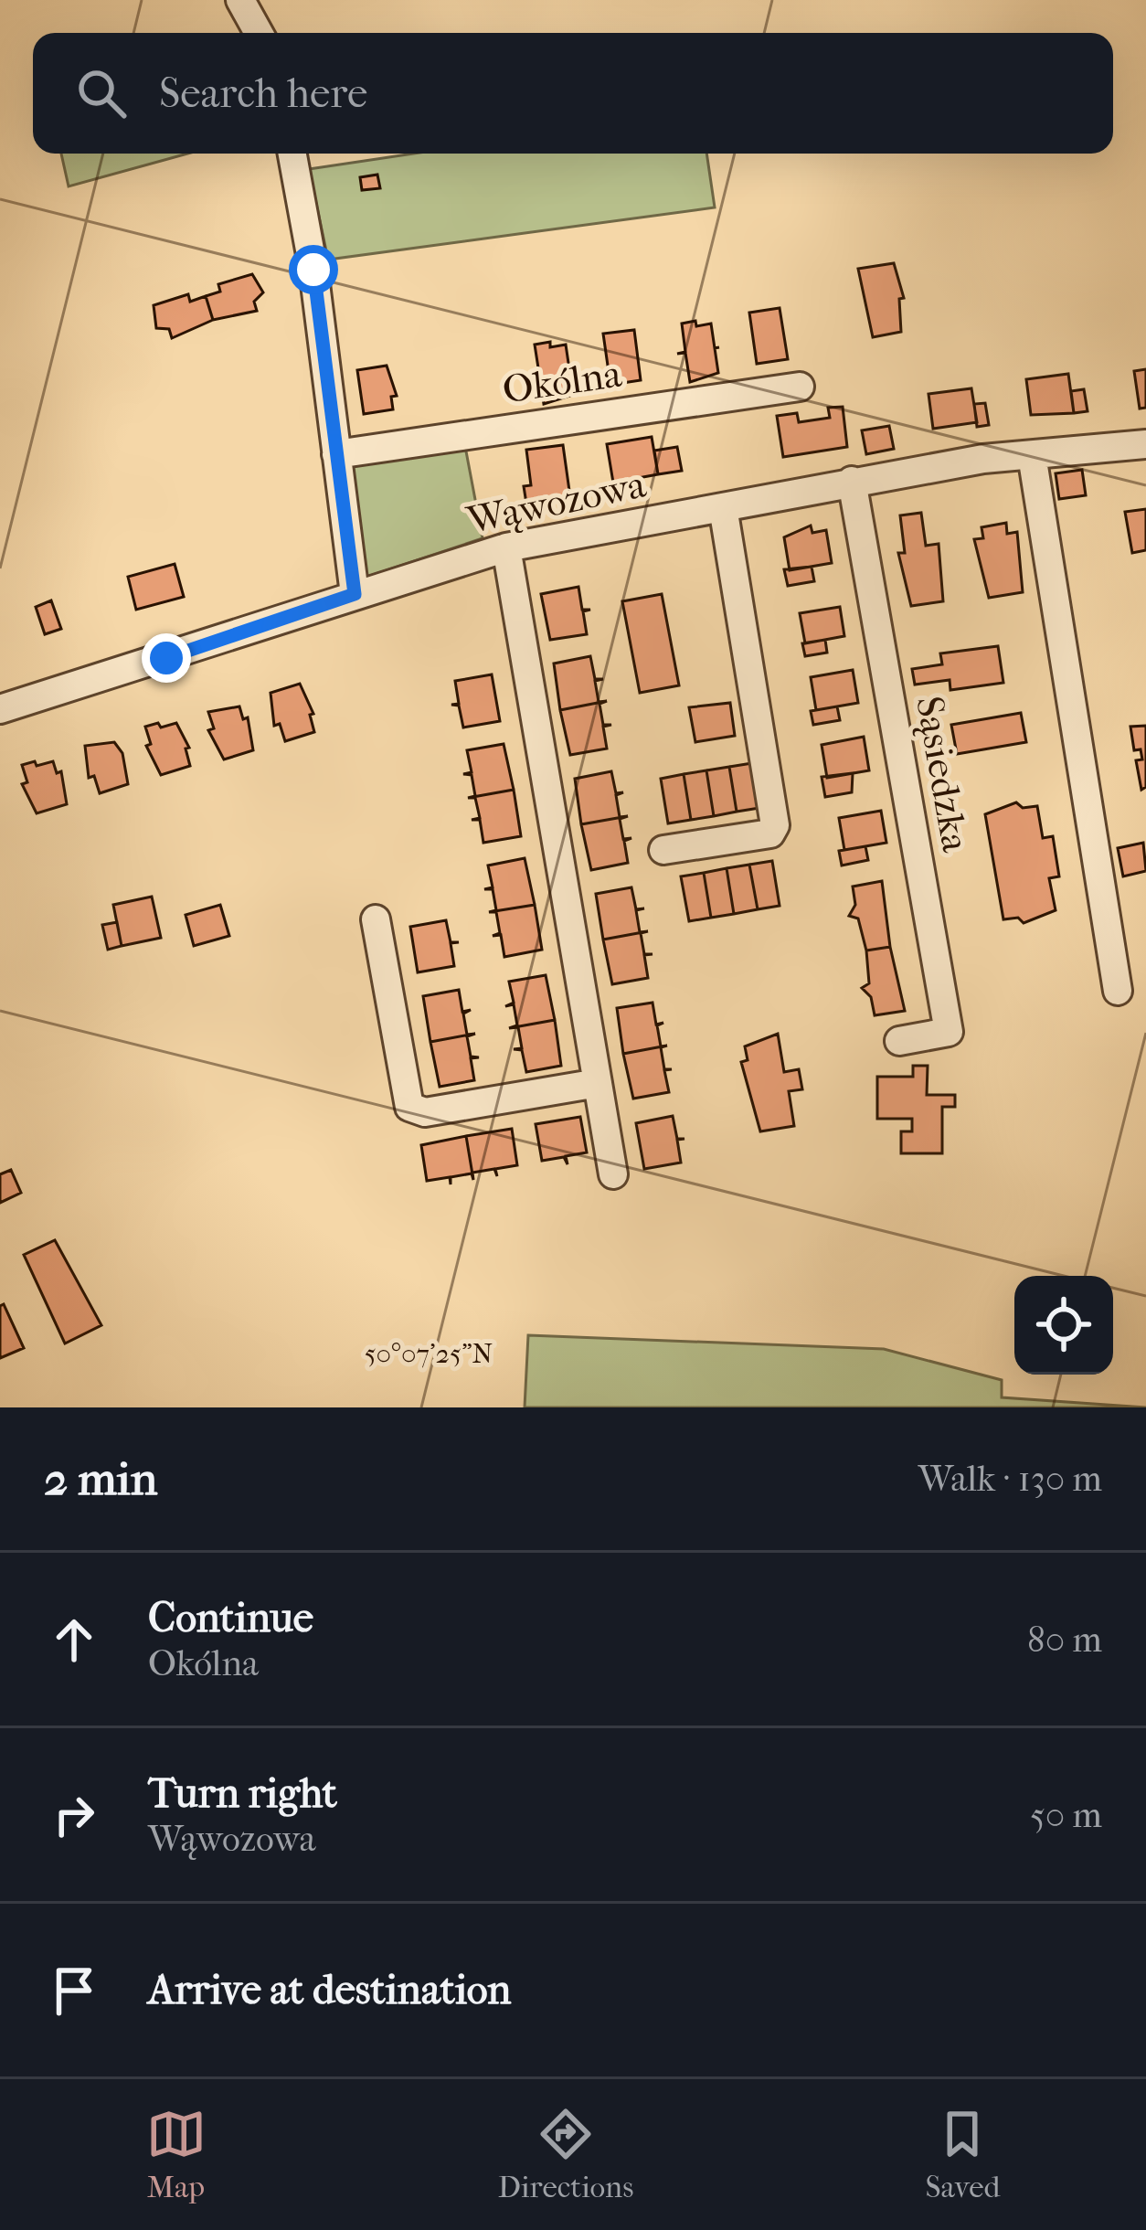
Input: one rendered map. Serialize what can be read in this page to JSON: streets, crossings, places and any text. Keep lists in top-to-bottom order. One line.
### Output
{"streets":{"street":["Okólna","Wąwozowa","Sąsiedzka"]},"crossings":[["Wąwozowa","Sąsiedzka"]],"page":{"search":"Search here","heading":["2 min","Walk · 130 m"],"list":[["Continue","Okólna","80 m"],["Turn right","Wąwozowa","50 m"],"Arrive at destination"],"nav":["Map","Directions","Saved"]},"coordinates":["50°07'25\"N"]}
